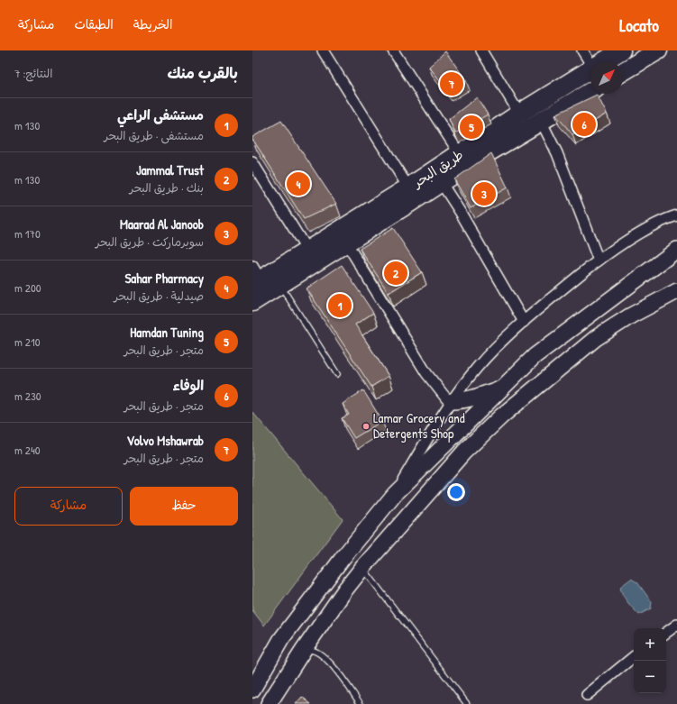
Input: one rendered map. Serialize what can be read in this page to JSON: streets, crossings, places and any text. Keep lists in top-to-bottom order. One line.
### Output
{"streets":{"highway":["طريق البحر"]},"places":["Lamar Grocery and Detergents Shop"],"north":"top right","page":{"header":"Locato","nav":["الخريطة","الطبقات","مشاركة"],"heading":["بالقرب منك","النتائج: 7"],"pins":["7","6","5","4","3","2","1"],"list":[{"mark":"1","name":"مستشفى الراعي","note":"مستشفى · طريق البحر","value":"130 m"},{"mark":"2","name":"Jammal Trust","note":"بنك · طريق البحر","value":"130 m"},{"mark":"3","name":"Maarad Al Janoob","note":"سوبرماركت · طريق البحر","value":"170 m"},{"mark":"4","name":"Sahar Pharmacy","note":"صيدلية · طريق البحر","value":"200 m"},{"mark":"5","name":"Hamdan Tuning","note":"متجر · طريق البحر","value":"210 m"},{"mark":"6","name":"الوفاء","note":"متجر · طريق البحر","value":"230 m"},{"mark":"7","name":"Volvo Mshawrab","note":"متجر · طريق البحر","value":"240 m"}],"buttons":["حفظ","مشاركة"],"map_buttons":["+","−"]}}
